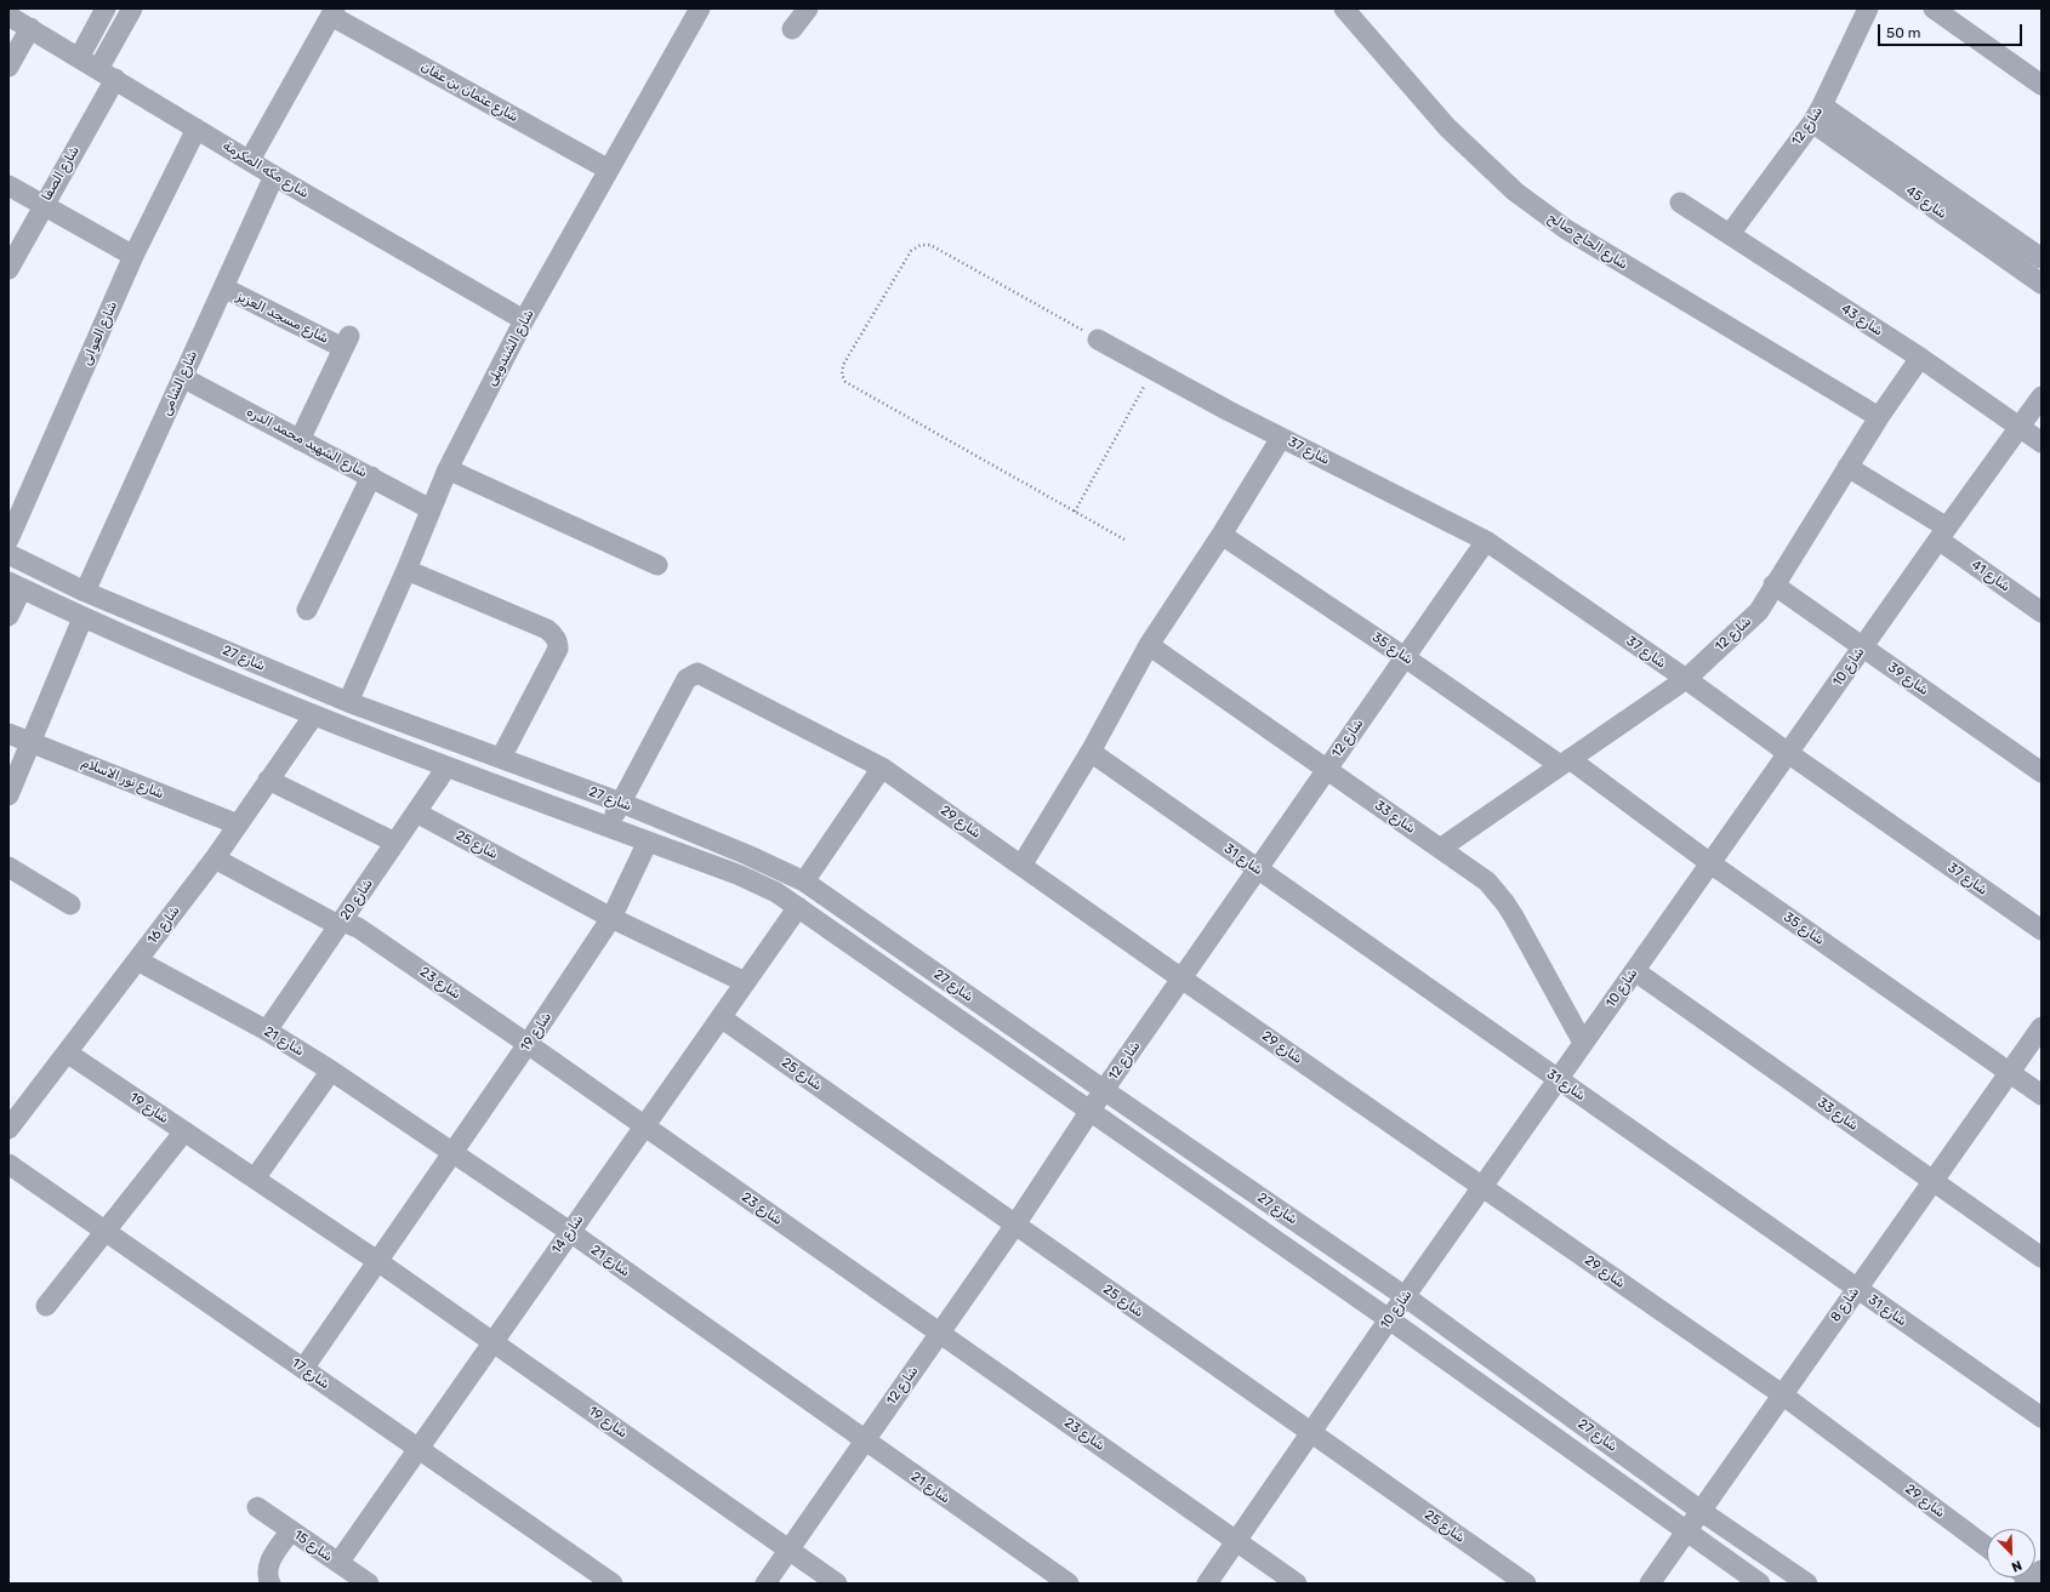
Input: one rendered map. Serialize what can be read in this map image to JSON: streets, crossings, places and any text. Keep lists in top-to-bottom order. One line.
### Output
{"streets":{"street":["شارع عثمان بن عفان","شارع 12","شارع مكه المكرمة","شارع الصفا","شارع 45","شارع الحاج صالح","شارع مسجد العزيز","شارع 43","شارع العوانى","شارع الشندويلى","شارع الشامى","شارع الشهيد محمد الدره","شارع 37","شارع 41","شارع 35","شارع 27","شارع 10","شارع 39","شارع نور الاسلام","شارع 33","شارع 29","شارع 25","شارع 31","شارع 20","شارع 16","شارع 23","شارع 19","شارع 21","شارع 14","شارع 8","شارع 17","شارع 15"]},"crossings":[["شارع عثمان بن عفان","شارع الشندويلى"],["شارع 12","شارع 45"],["شارع 12","شارع الحاج صالح"],["شارع 12","شارع 43"],["شارع 12","شارع 37"],["شارع 12","شارع 41"],["شارع 12","شارع 35"],["شارع 12","شارع 27"],["شارع 12","شارع 39"],["شارع 12","شارع 33"],["شارع 12","شارع 29"],["شارع 12","شارع 25"],["شارع 12","شارع 31"],["شارع 12","شارع 23"],["شارع 12","شارع 19"],["شارع 12","شارع 21"],["شارع مكه المكرمة","شارع الصفا"],["شارع مكه المكرمة","شارع العوانى"],["شارع مكه المكرمة","شارع الشندويلى"],["شارع مكه المكرمة","شارع الشامى"],["شارع مسجد العزيز","شارع الشامى"],["شارع مسجد العزيز","شارع الشهيد محمد الدره"],["شارع 43","شارع 10"],["شارع الشندويلى","شارع الشهيد محمد الدره"],["شارع الشندويلى","شارع 27"],["شارع الشامى","شارع الشهيد محمد الدره"],["شارع الشامى","شارع 27"],["شارع 37","شارع 10"],["شارع 41","شارع 10"],["شارع 35","شارع 10"],["شارع 35","شارع 8"],["شارع 27","شارع 10"],["شارع 27","شارع 29"],["شارع 27","شارع 20"],["شارع 27","شارع 16"],["شارع 27","شارع 19"],["شارع 27","شارع 14"],["شارع 27","شارع 8"],["شارع 10","شارع 39"],["شارع 10","شارع 33"],["شارع 10","شارع 29"],["شارع 10","شارع 25"],["شارع 10","شارع 31"],["شارع 10","شارع 23"],["شارع نور الاسلام","شارع 16"],["شارع 33","شارع 8"],["شارع 29","شارع 8"],["شارع 25","شارع 20"],["شارع 25","شارع 19"],["شارع 25","شارع 14"],["شارع 31","شارع 8"],["شارع 20","شارع 23"],["شارع 20","شارع 21"],["شارع 16","شارع 23"],["شارع 16","شارع 19"],["شارع 16","شارع 21"],["شارع 23","شارع 19"],["شارع 23","شارع 14"],["شارع 19","شارع 21"],["شارع 19","شارع 14"],["شارع 19","شارع 17"],["شارع 21","شارع 14"],["شارع 14","شارع 17"],["شارع 14","شارع 15"]],"scale_bar":"50 m","north":"bottom right"}
